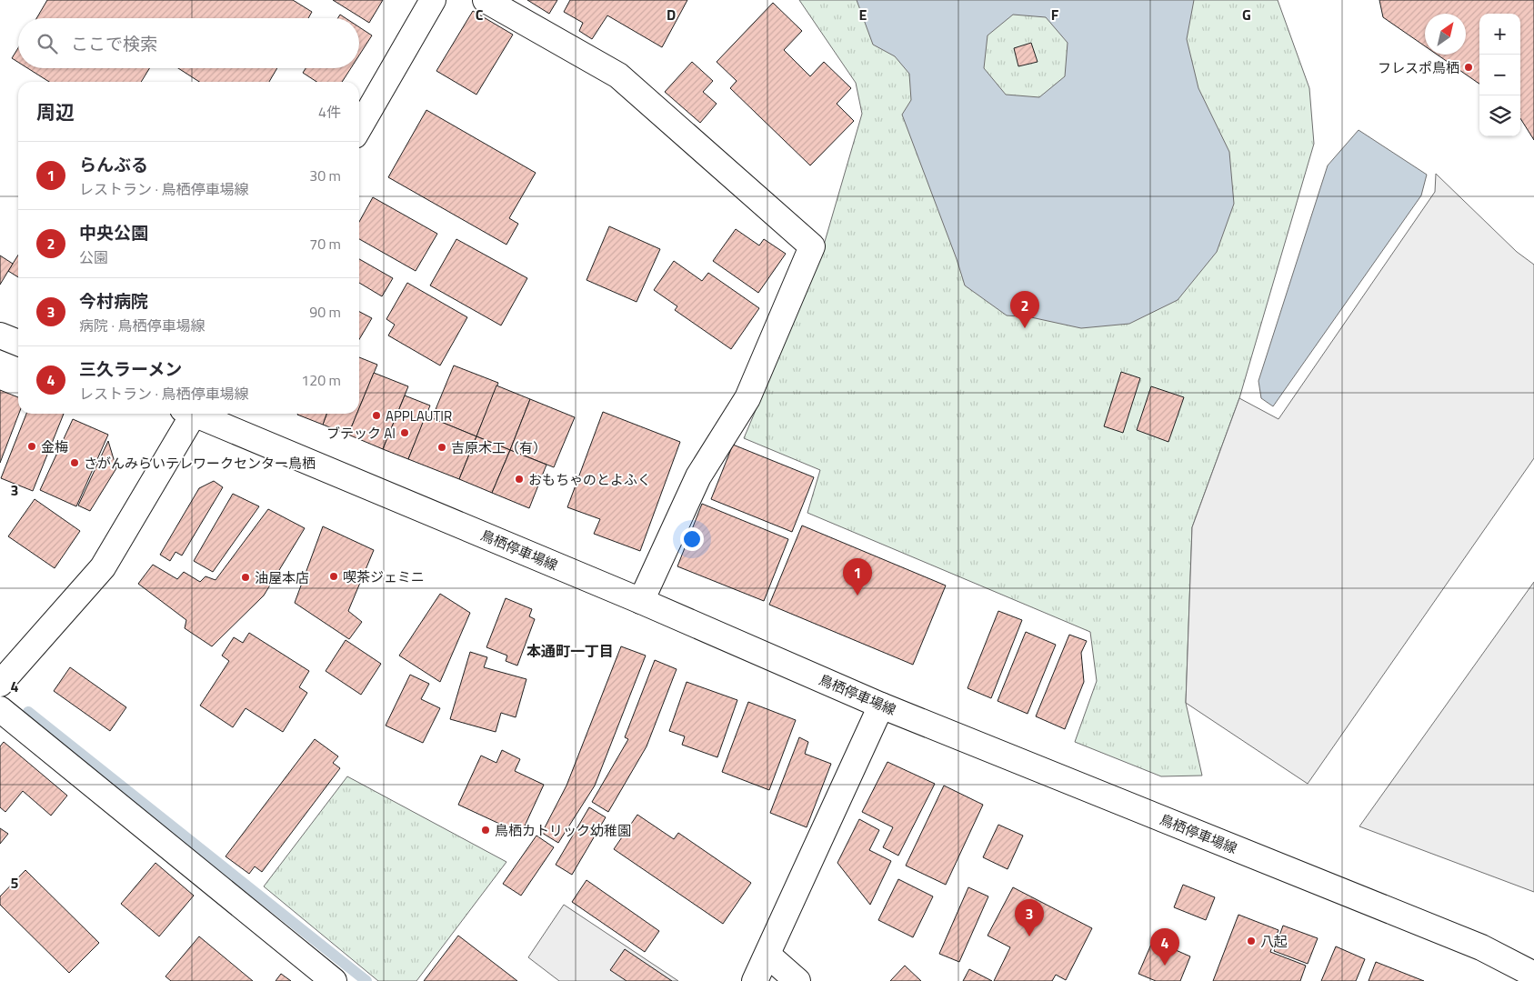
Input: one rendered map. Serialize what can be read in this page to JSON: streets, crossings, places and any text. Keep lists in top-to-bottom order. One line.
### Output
{"streets":{"street":["鳥栖停車場線"]},"districts":["本通町一丁目"],"places":["フレスポ鳥栖","APPLAUTIR","ブテック AI","金梅","吉原木工（有）","さがんみらいテレワークセンター鳥栖","おもちゃのとよふく","喫茶ジェミニ","油屋本店","鳥栖カトリック幼稚園","八起"],"north":"top right","page":{"map_buttons":["+","−"],"search":"ここで検索","heading":["周辺","4件"],"list":[{"mark":"1","name":"らんぶる","note":"レストラン · 鳥栖停車場線","value":"30 m"},{"mark":"2","name":"中央公園","note":"公園","value":"70 m"},{"mark":"3","name":"今村病院","note":"病院 · 鳥栖停車場線","value":"90 m"},{"mark":"4","name":"三久ラーメン","note":"レストラン · 鳥栖停車場線","value":"120 m"}],"pins":["2","1","3","4"]},"grid":{"columns":["C","D","E","F","G"],"rows":["3","4","5"]}}
